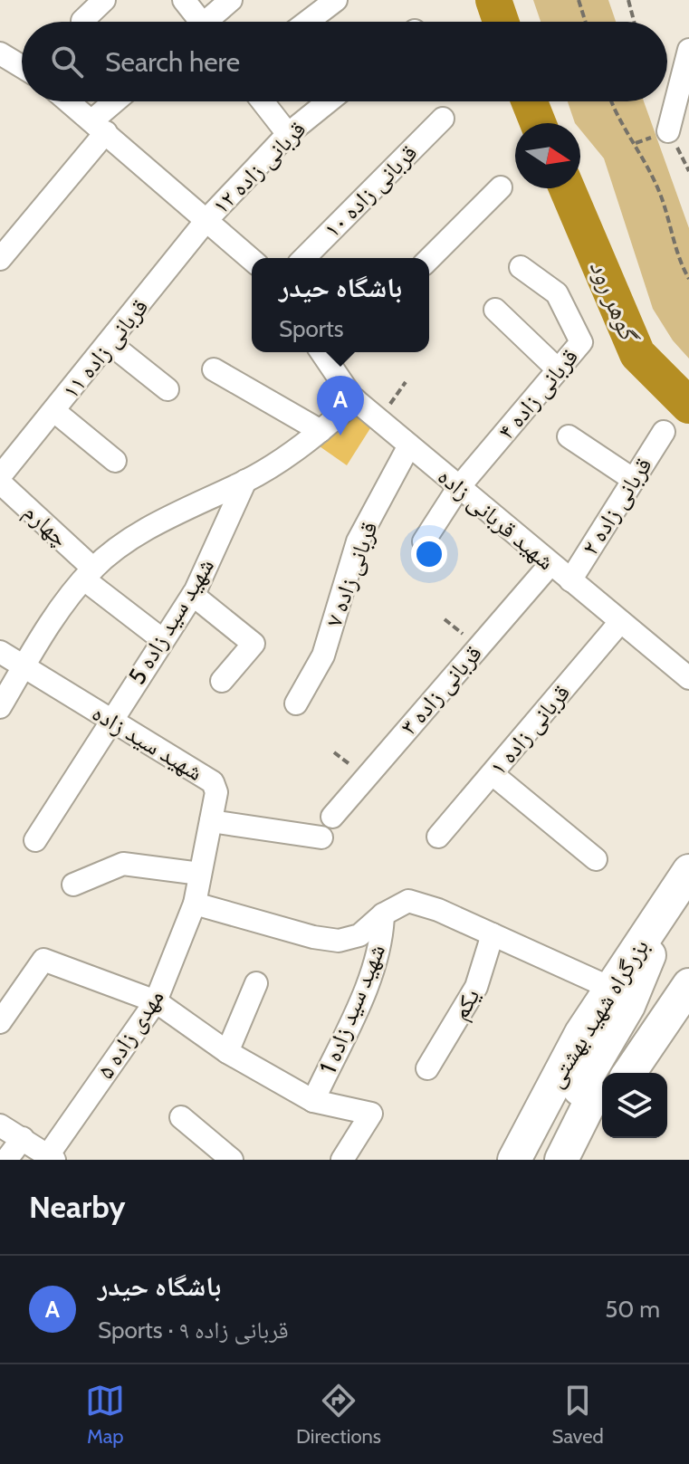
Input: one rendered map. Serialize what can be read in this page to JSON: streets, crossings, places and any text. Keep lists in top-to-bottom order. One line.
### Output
{"streets":{"highway":["بزرگراه شهید بهشتی"],"street":["قربانی زاده ۱۲","قربانی زاده ۱۰","قربانی زاده ۱۱","قربانی زاده ۴","قربانی زاده ۲","شهید قربانی زاده","چهارم","قربانی زاده ۷","شهید سید زاده 5","قربانی زاده ۳","قربانی زاده ۱","شهید سید زاده","یکم","شهید سید زاده 1","مهدی زاده ۵"]},"crossings":[["قربانی زاده ۱۲","قربانی زاده ۱۱"],["قربانی زاده ۴","شهید قربانی زاده"],["قربانی زاده ۲","شهید قربانی زاده"],["شهید قربانی زاده","قربانی زاده ۷"],["شهید قربانی زاده","قربانی زاده ۳"],["شهید قربانی زاده","قربانی زاده ۱"],["چهارم","شهید سید زاده 5"],["شهید سید زاده 5","شهید سید زاده"],["شهید سید زاده","مهدی زاده ۵"]],"water":["گوهر رود"],"north":"right","page":{"search":"Search here","popup":["باشگاه حیدر","Sports"],"pins":"A","heading":"Nearby","list":[{"mark":"A","name":"باشگاه حیدر","note":"Sports · قربانی زاده ۹","value":"50 m"}],"nav":["Map","Directions","Saved"]}}
